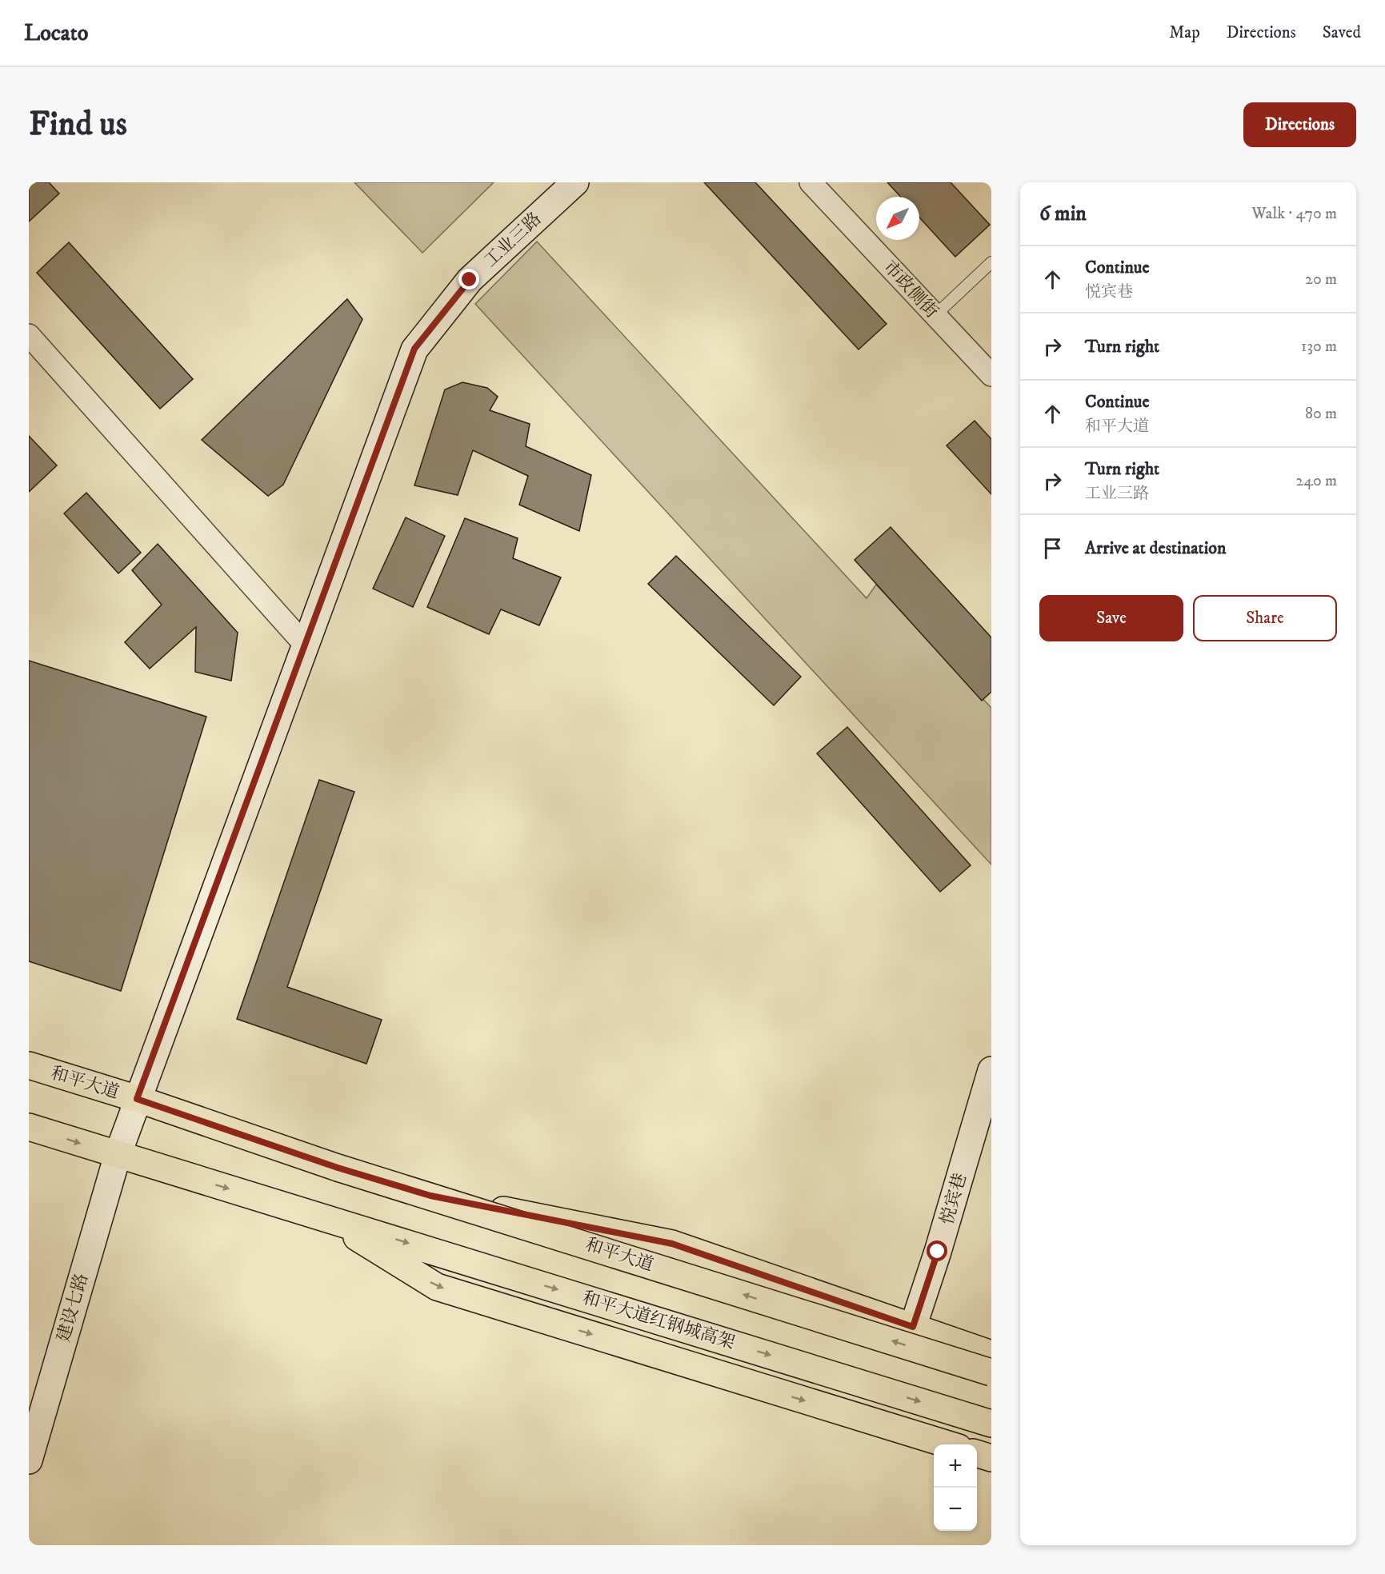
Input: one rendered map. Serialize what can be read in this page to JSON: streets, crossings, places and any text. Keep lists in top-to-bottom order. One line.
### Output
{"streets":{"main road":["工业三路","和平大道","悦宾巷","建设七路","和平大道红钢城高架"],"street":["市政侧街"]},"crossings":[["工业三路","和平大道"],["工业三路","建设七路"]],"north":"bottom left","page":{"header":"Locato","nav":["Map","Directions","Saved"],"buttons":["Directions",["Save","Share"]],"title":"Find us","heading":["6 min","Walk · 470 m"],"list":[["Continue","悦宾巷","20 m"],["Turn right","130 m"],["Continue","和平大道","80 m"],["Turn right","工业三路","240 m"],"Arrive at destination"],"map_buttons":["+","−"]}}
